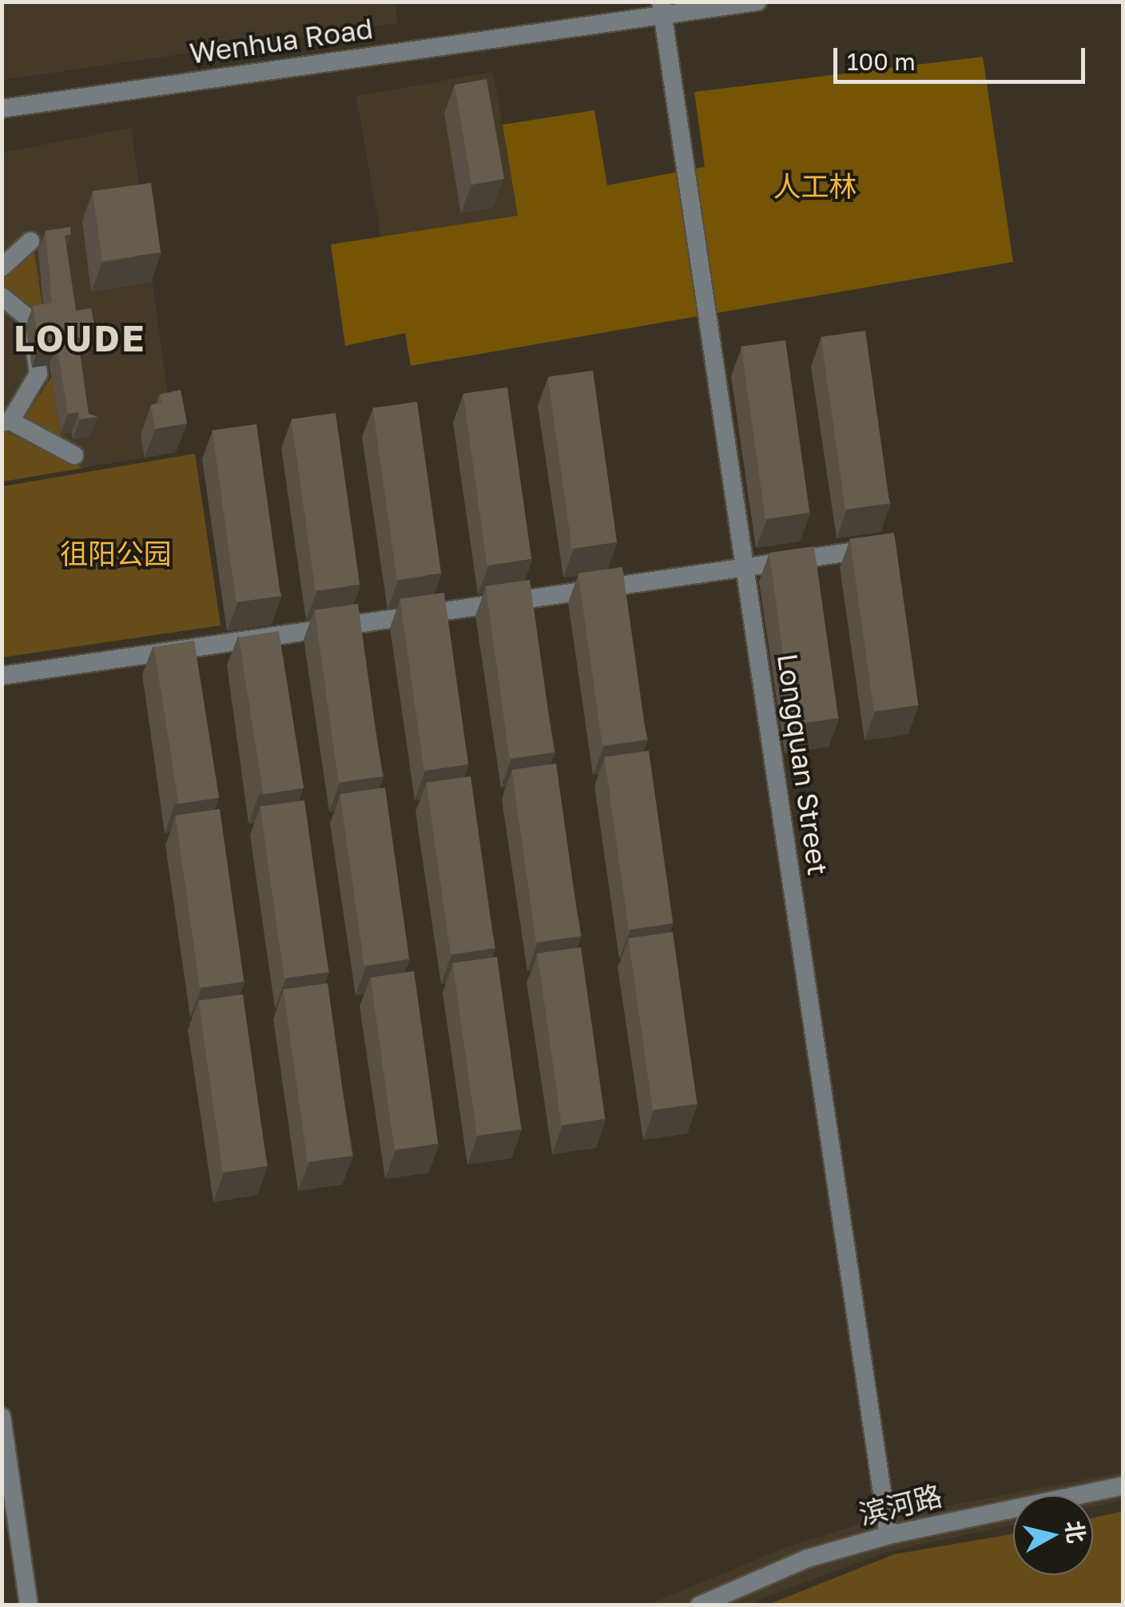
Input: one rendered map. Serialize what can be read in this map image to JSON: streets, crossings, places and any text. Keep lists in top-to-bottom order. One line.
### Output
{"streets":{"street":["Wenhua Road","Longquan Street","滨河路"]},"crossings":[["Wenhua Road","Longquan Street"],["Longquan Street","滨河路"]],"districts":["LOUDE"],"parks":["人工林","徂阳公园"],"scale_bar":"100 m","north":"right"}
